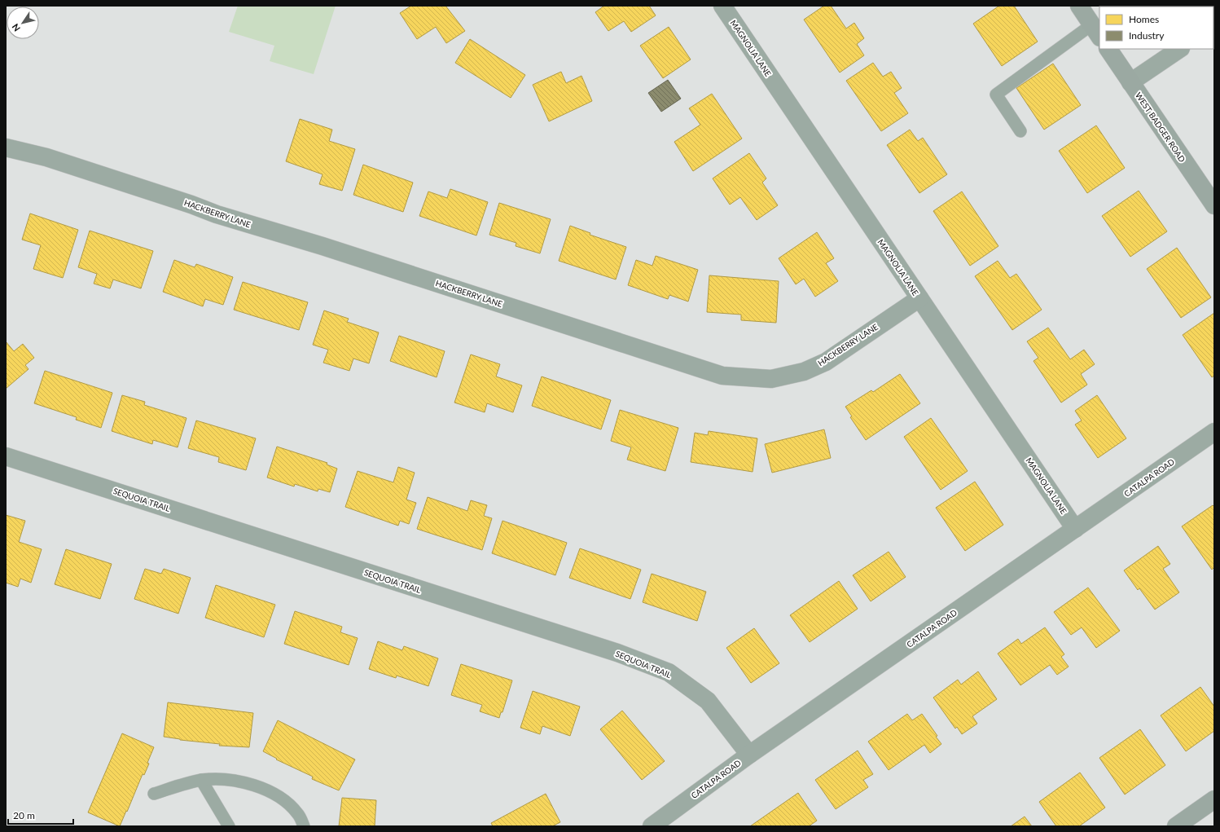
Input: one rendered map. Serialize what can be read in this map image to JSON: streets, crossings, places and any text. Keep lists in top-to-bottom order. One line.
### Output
{"streets":{"street":["MAGNOLIA LANE","WEST BADGER ROAD","HACKBERRY LANE","CATALPA ROAD","SEQUOIA TRAIL"]},"crossings":[["MAGNOLIA LANE","HACKBERRY LANE"],["MAGNOLIA LANE","CATALPA ROAD"],["CATALPA ROAD","SEQUOIA TRAIL"]],"legend":["Homes","Industry"],"scale_bar":"20 m","north":"bottom left"}
